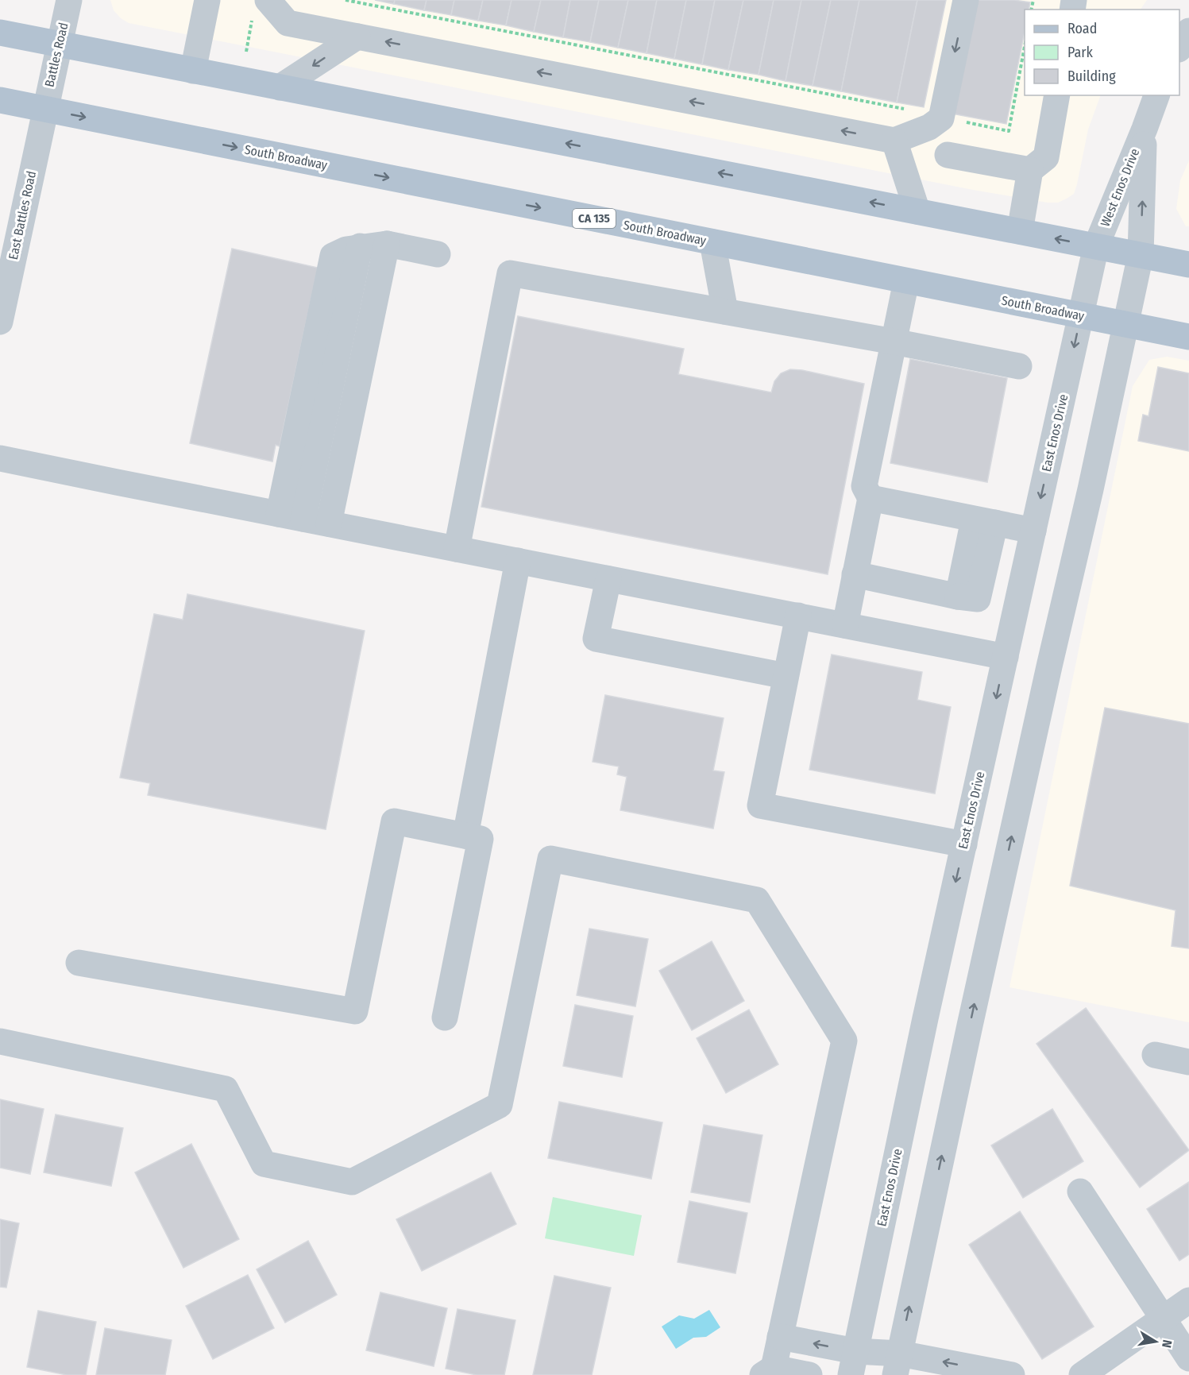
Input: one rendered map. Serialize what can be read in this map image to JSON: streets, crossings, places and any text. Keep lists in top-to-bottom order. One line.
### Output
{"streets":{"main road":["South Broadway","CA 135"],"street":["Battles Road","West Enos Drive","East Battles Road","East Enos Drive"]},"crossings":[["Battles Road","South Broadway"],["Battles Road","East Battles Road"],["South Broadway","East Battles Road"],["South Broadway","East Enos Drive"],["West Enos Drive","East Enos Drive"]],"legend":["Road","Park","Building"],"north":"right"}
